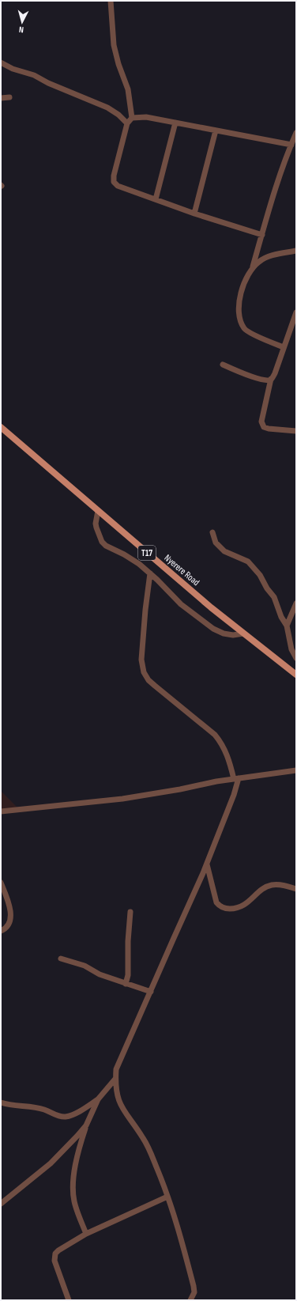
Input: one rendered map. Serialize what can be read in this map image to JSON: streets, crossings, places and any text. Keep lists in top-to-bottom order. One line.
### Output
{"streets":{"main road":["T17","Nyerere Road"]},"north":"bottom"}
